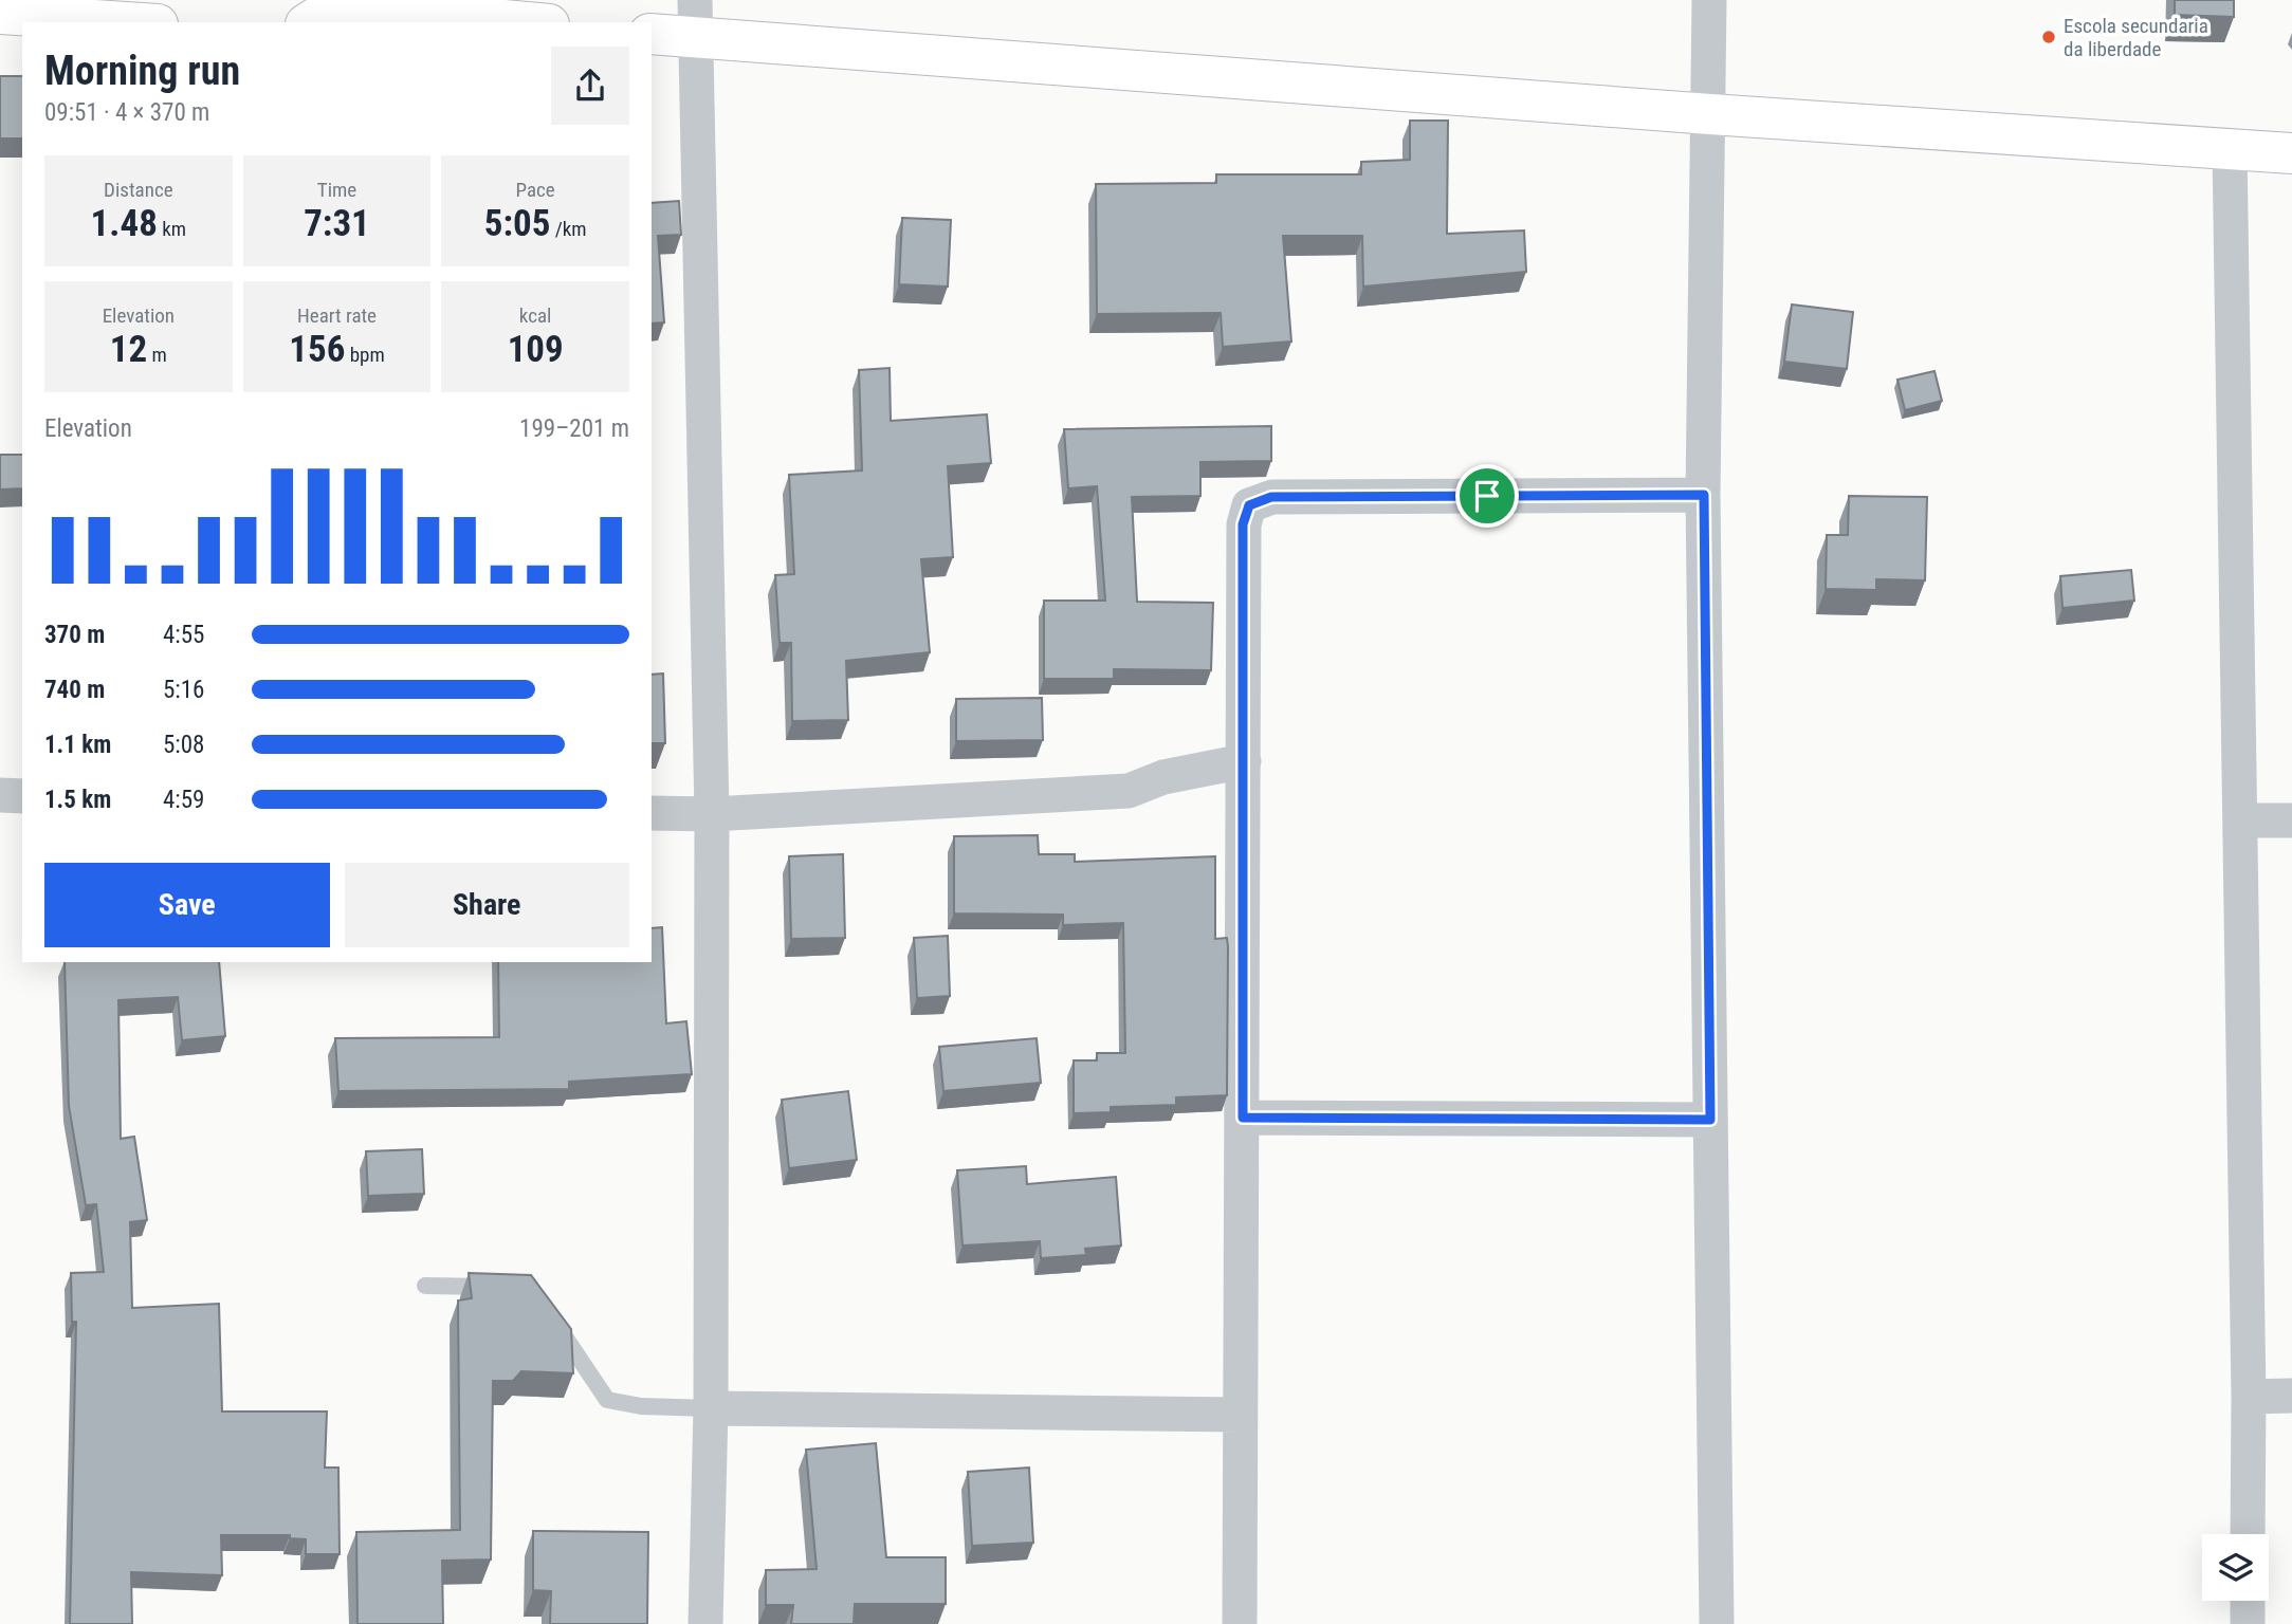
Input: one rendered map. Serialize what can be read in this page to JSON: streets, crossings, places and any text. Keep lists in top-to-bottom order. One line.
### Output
{"places":["Escola secundaria da liberdade"],"page":{"heading":["Morning run","09:51 · 4 × 370 m"],"stats":[["Distance","1.48 km"],["Time","7:31"],["Pace","5:05 /km"],["Elevation","12 m"],["Heart rate","156 bpm"],["kcal","109"]],"chart":["Elevation","199–201 m"],"list":[{"name":"370 m","note":"4:55"},{"name":"740 m","note":"5:16"},{"name":"1.1 km","note":"5:08"},{"name":"1.5 km","note":"4:59"}],"buttons":["Save","Share"]}}
